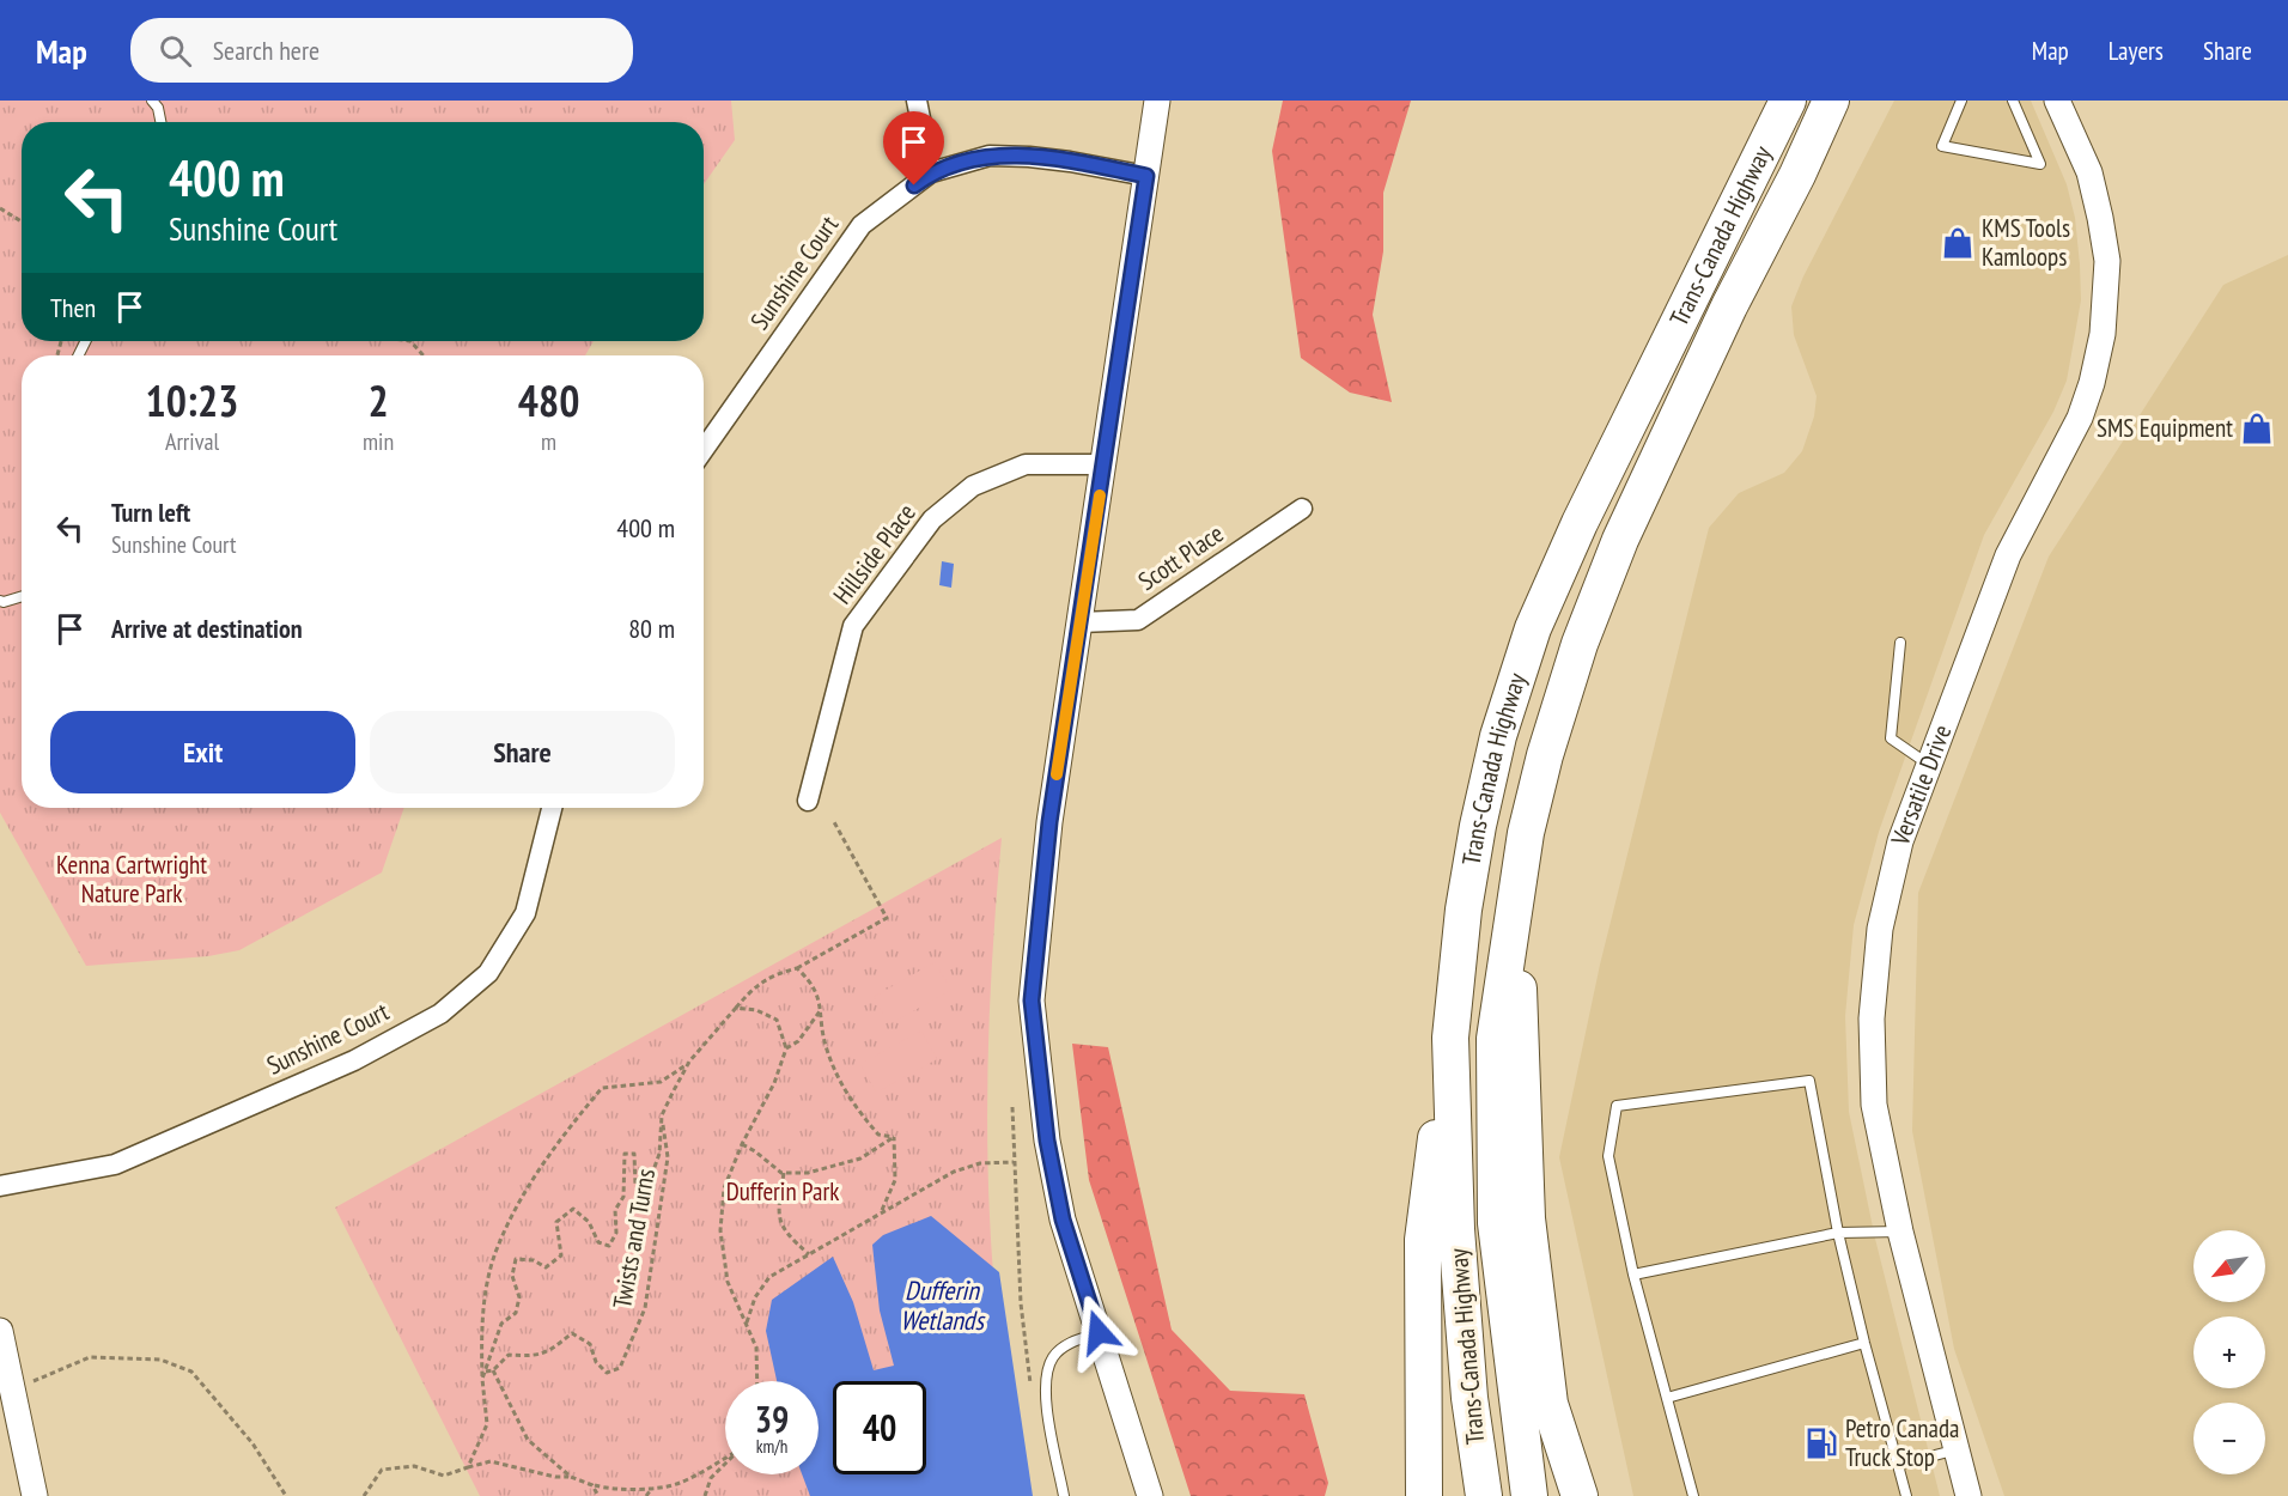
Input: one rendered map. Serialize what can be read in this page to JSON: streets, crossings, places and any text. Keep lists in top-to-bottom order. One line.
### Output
{"streets":{"highway":["Trans-Canada Highway"],"street":["Sunshine Court","Hillside Place","Scott Place","Versatile Drive"],"path":["Twists and Turns"]},"water":["Dufferin Wetlands"],"parks":["Kenna Cartwright Nature Park","Dufferin Park"],"places":{"shop":["KMS Tools Kamloops","SMS Equipment"],"fuel station":["Petro Canada Truck Stop"]},"north":"bottom left","page":{"header":"Map","search":"Search here","nav":["Map","Layers","Share"],"turn":["400 m","Sunshine Court"],"then":"Then","eta":["10:23","Arrival","2","min","480","m"],"list":[{"name":"Turn left","note":"Sunshine Court","value":"400 m"},{"name":"Arrive at destination","value":"80 m"}],"buttons":["Exit","Share"],"map_buttons":["+","−"],"speed":"39 km/h","limit":"40"}}
